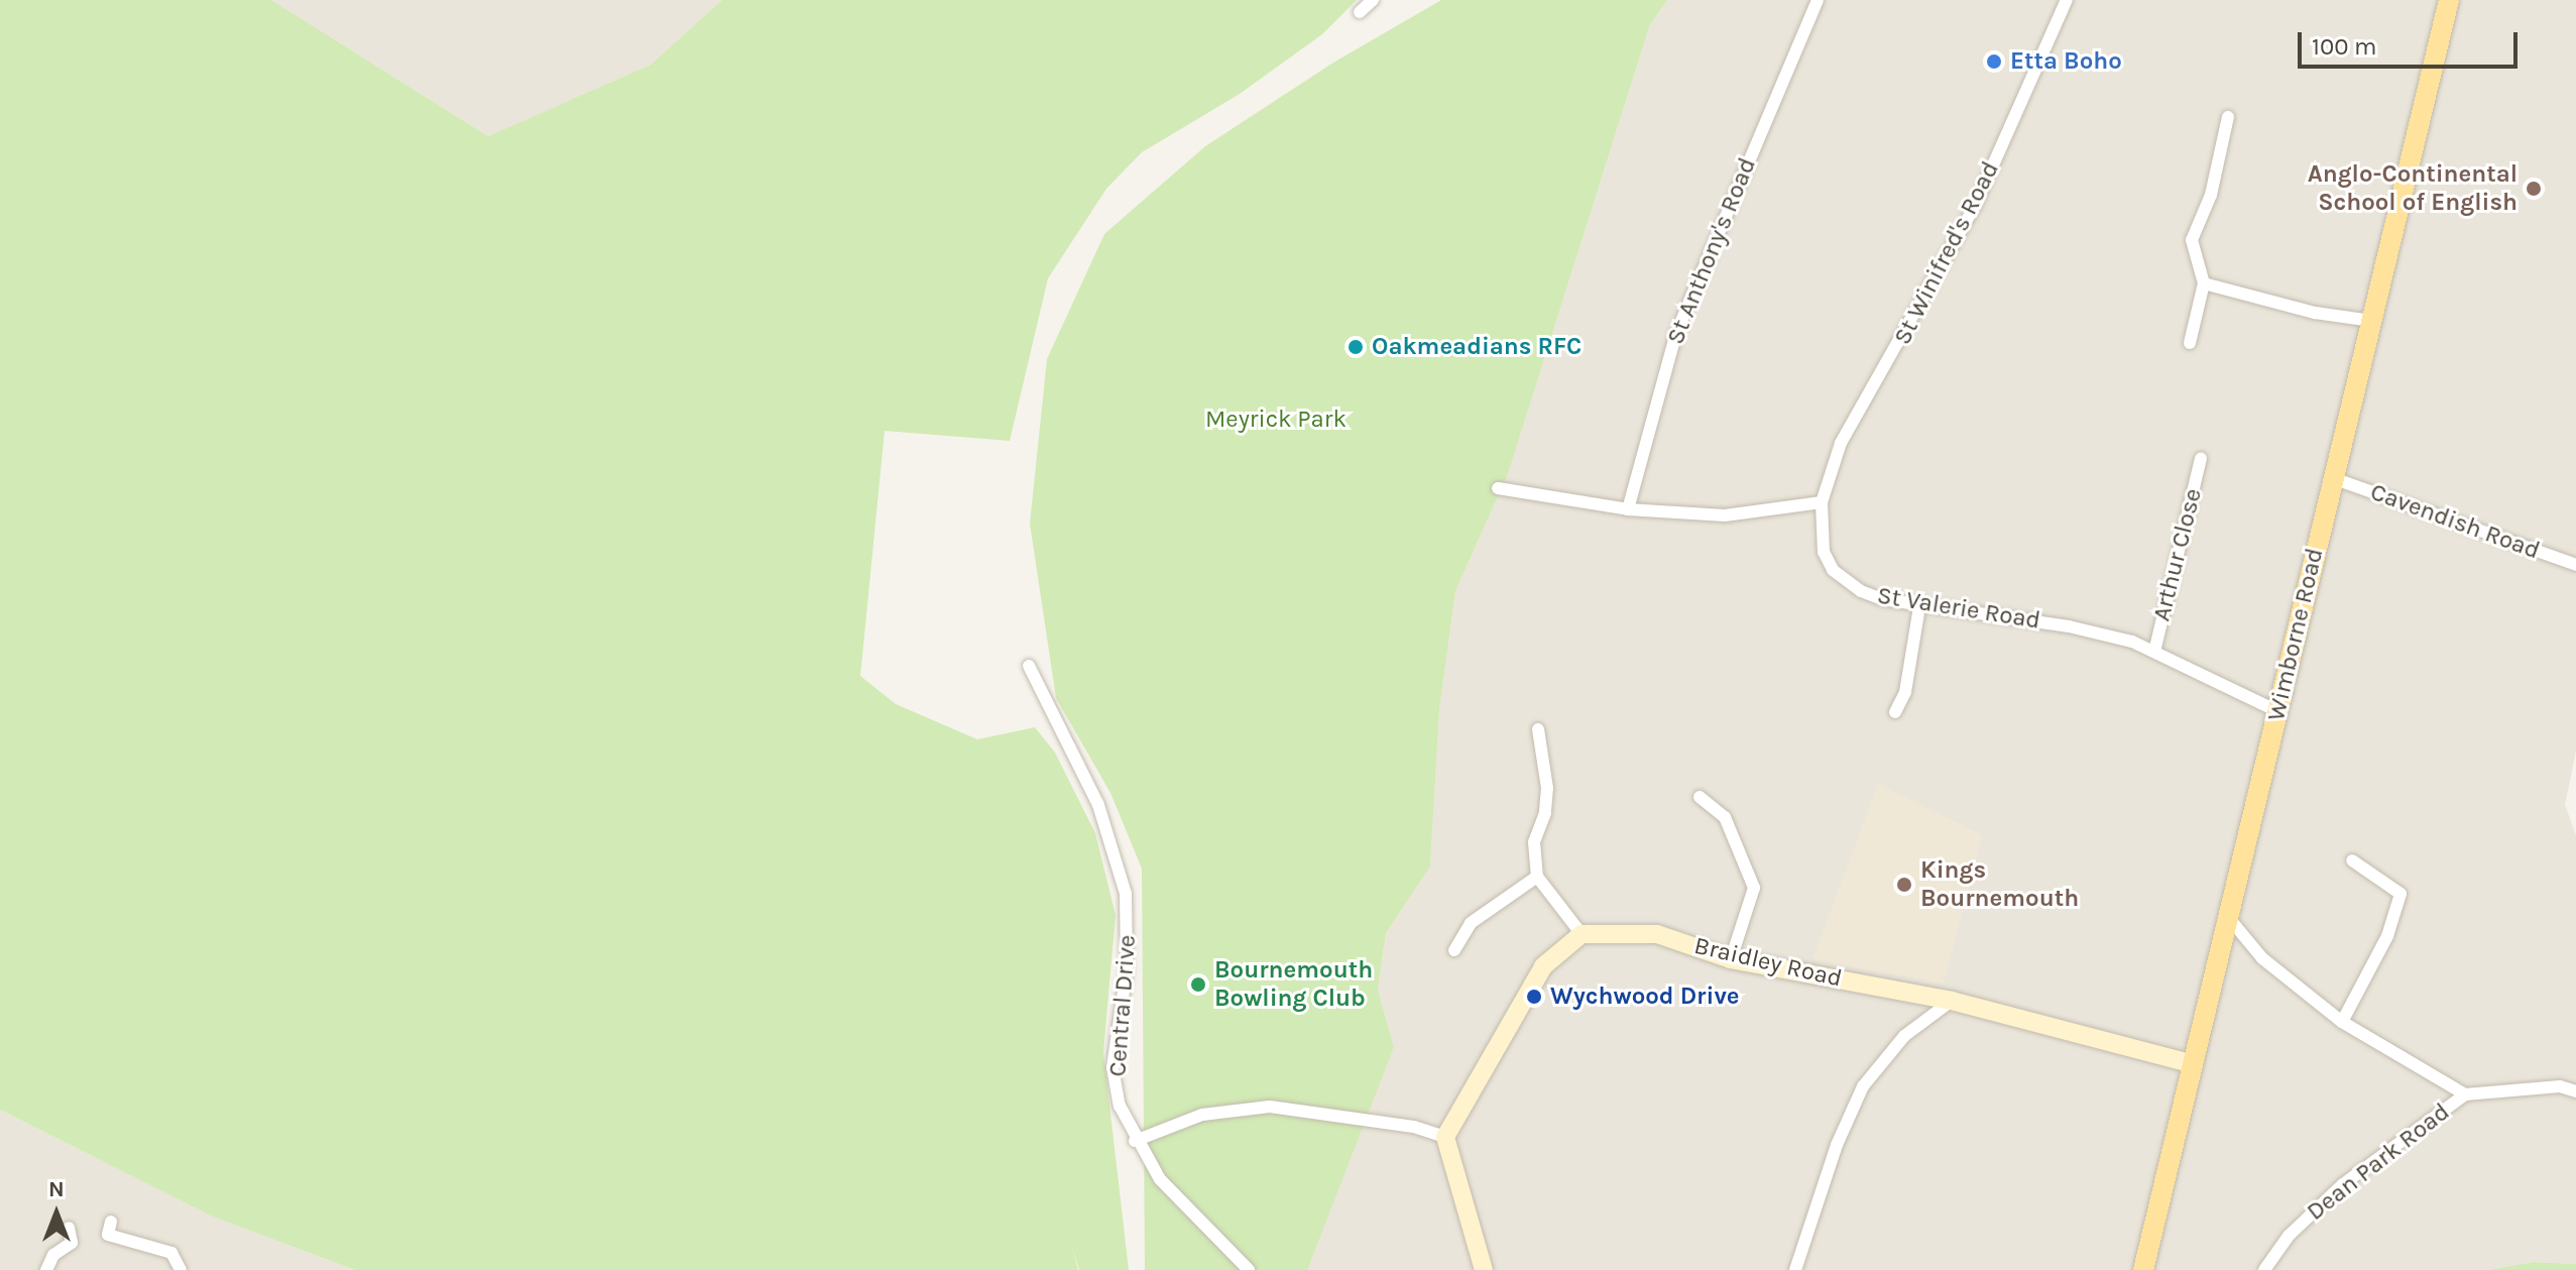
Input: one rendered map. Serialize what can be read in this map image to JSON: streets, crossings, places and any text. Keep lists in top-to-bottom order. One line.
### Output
{"streets":{"main road":["Wimborne Road"],"street":["St Anthony's Road","St Winifred's Road","Cavendish Road","Arthur Close","St Valerie Road","Braidley Road","Central Drive","Dean Park Road"]},"crossings":[["St Winifred's Road","St Valerie Road"],["Cavendish Road","Wimborne Road"],["Arthur Close","St Valerie Road"],["St Valerie Road","Wimborne Road"],["Wimborne Road","Braidley Road"],["Wimborne Road","Dean Park Road"]],"parks":["Meyrick Park"],"places":["Etta Boho","Anglo-Continental School of English","Oakmeadians RFC","Kings Bournemouth","Bournemouth Bowling Club","Wychwood Drive"],"scale_bar":"100 m","north":"top"}
